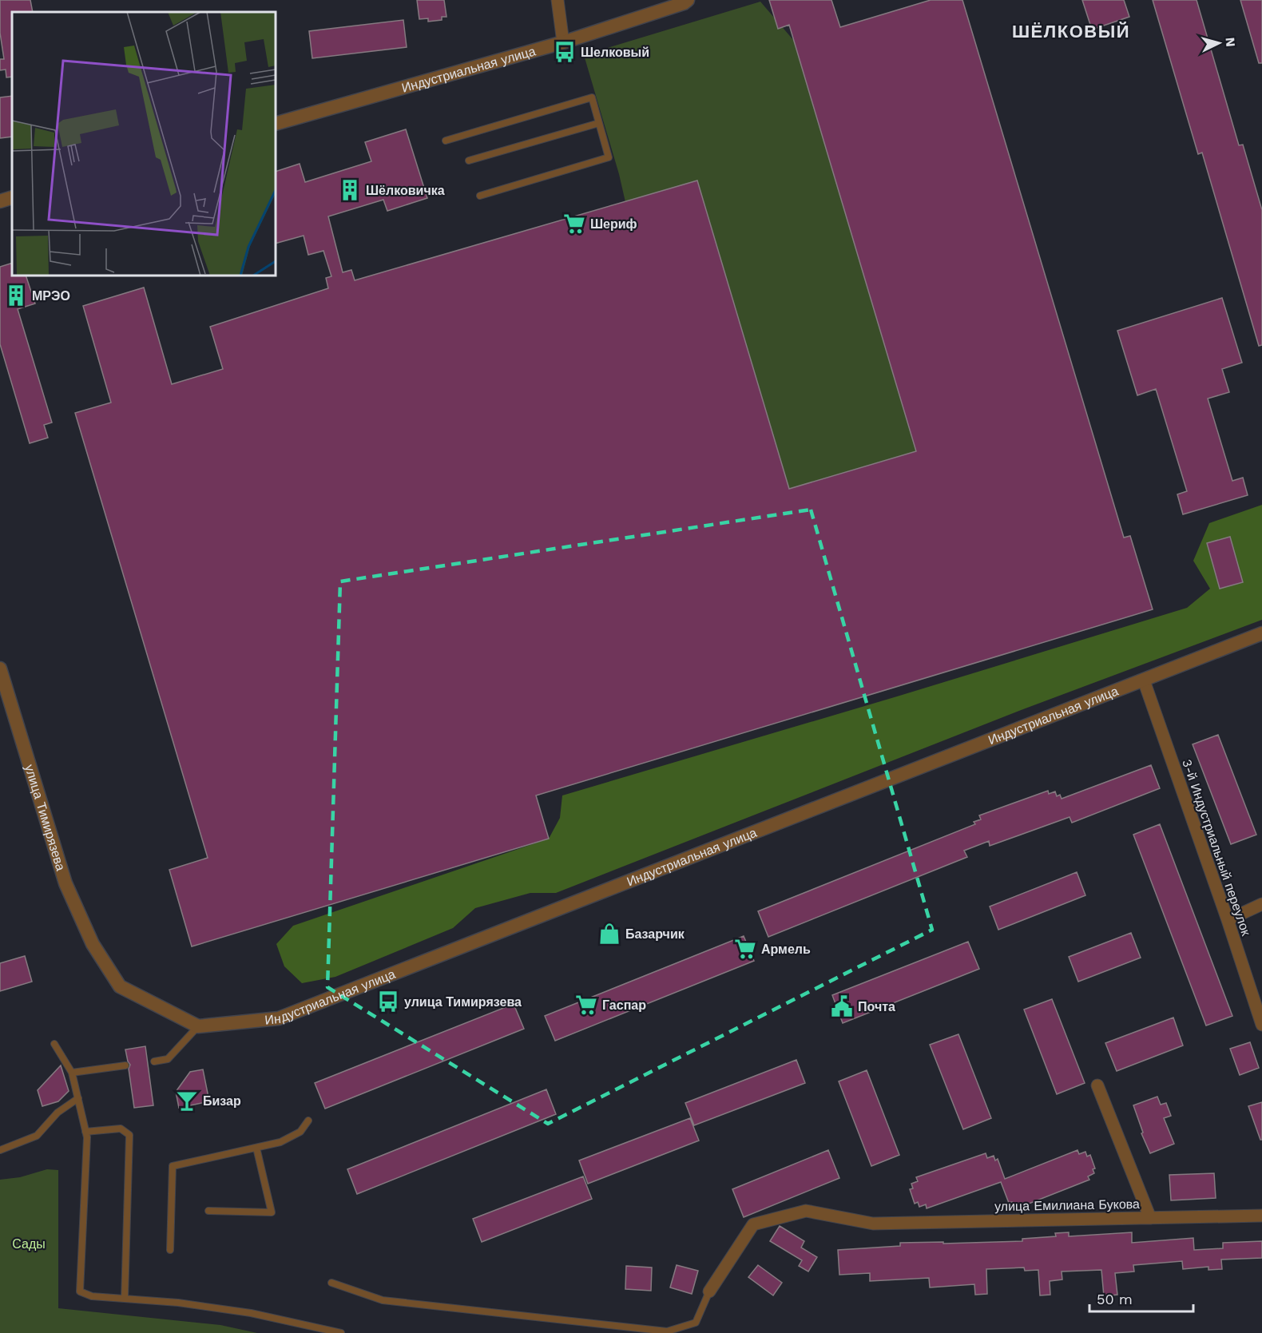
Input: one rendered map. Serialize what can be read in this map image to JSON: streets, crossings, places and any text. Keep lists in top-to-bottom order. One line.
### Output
{"streets":{"street":["Индустриальная улица","улица Тимирязева","3-й Индустриальный переулок","улица Емилиана Букова"]},"crossings":[["Индустриальная улица","улица Тимирязева"],["Индустриальная улица","3-й Индустриальный переулок"]],"districts":["ШЁЛКОВЫЙ"],"parks":["Сады"],"places":{"bus stop":["Шелковый","улица Тимирязева"],"building":["Шёлковичка","МРЭО"],"supermarket":["Шериф","Армель","Гаспар"],"shop":["Базарчик"],"public building":["Почта"],"bar":["Бизар"]},"scale_bar":"50 m","north":"right"}
